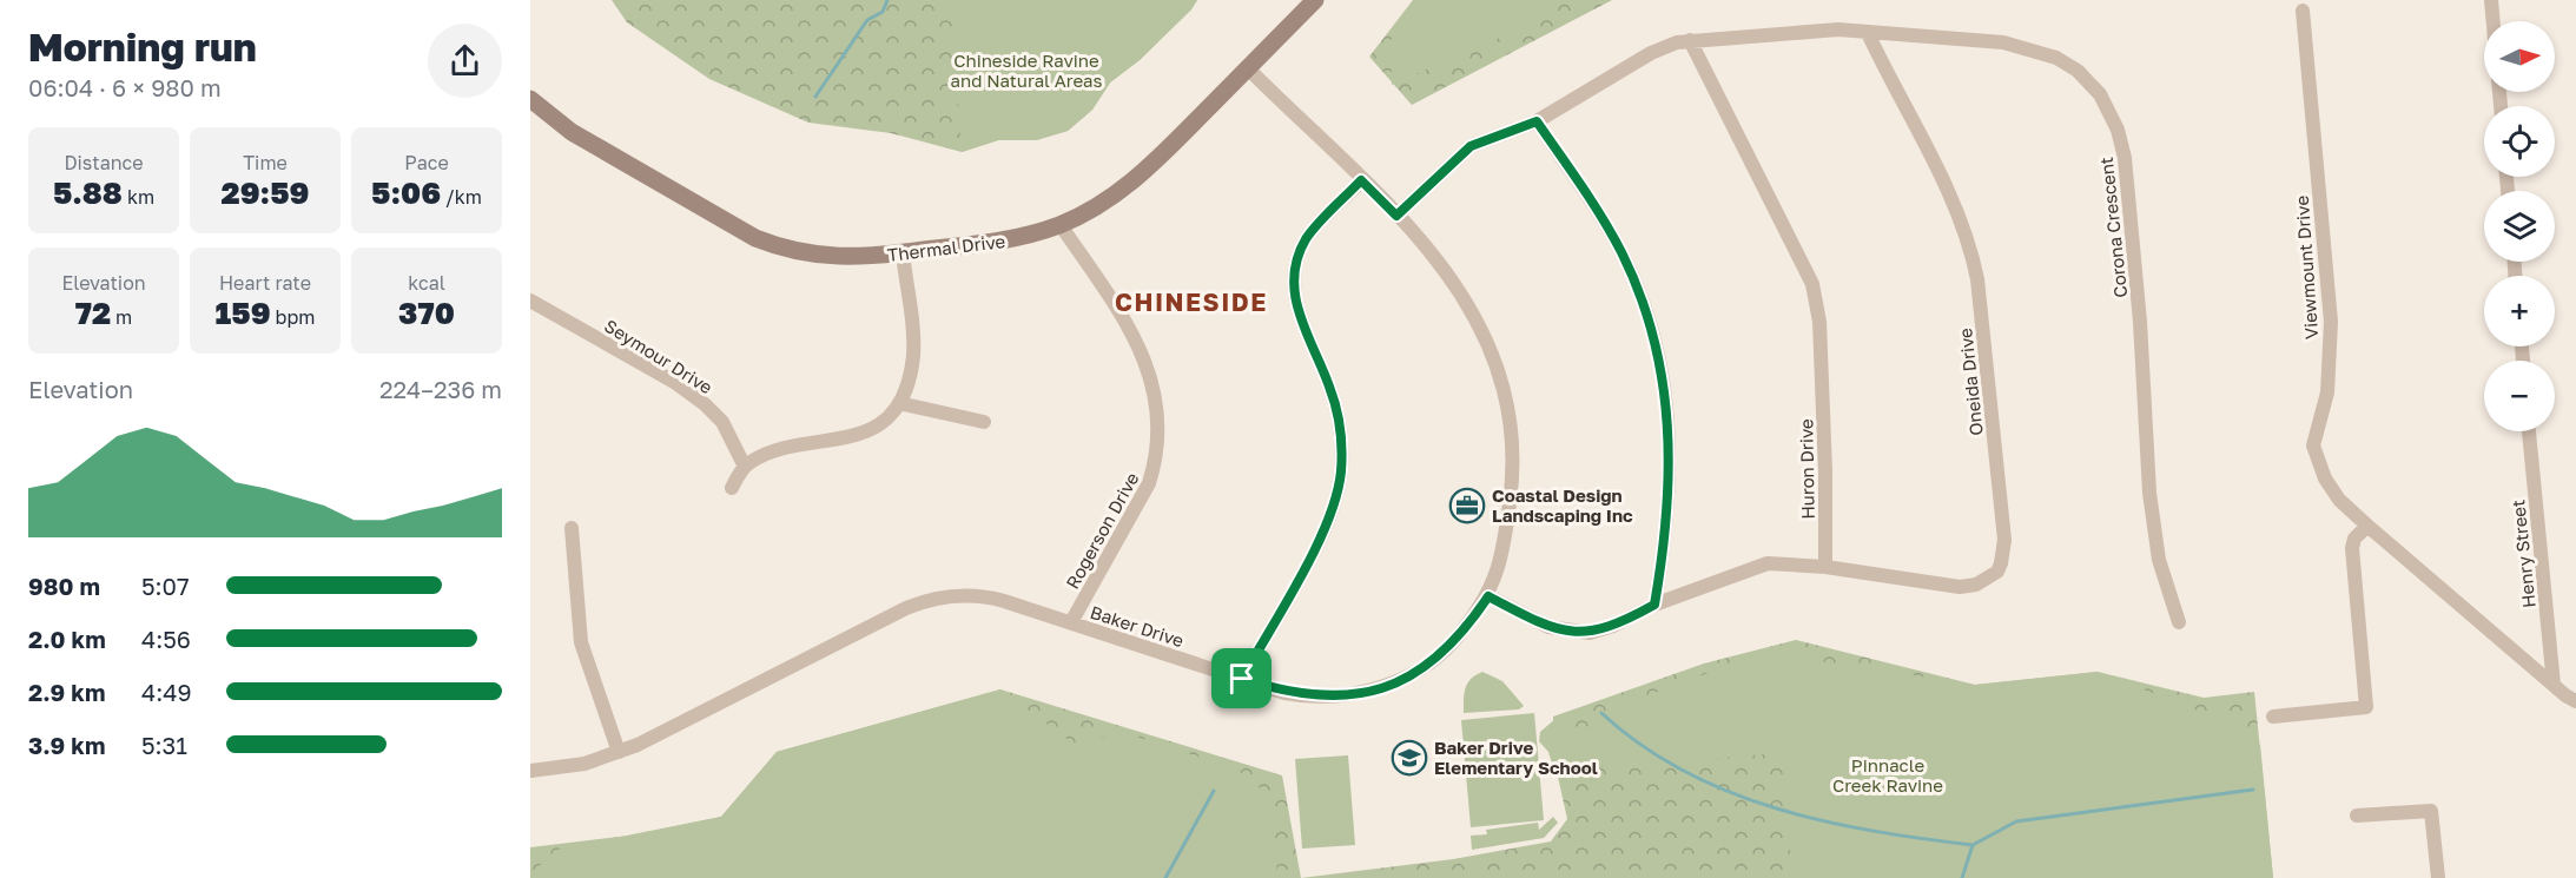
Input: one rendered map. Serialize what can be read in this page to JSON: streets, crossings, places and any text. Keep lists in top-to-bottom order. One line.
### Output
{"streets":{"street":["Corona Crescent","Thermal Drive","Viewmount Drive","Seymour Drive","Oneida Drive","Huron Drive","Rogerson Drive","Henry Street","Baker Drive"]},"crossings":[["Corona Crescent","Oneida Drive"],["Corona Crescent","Huron Drive"],["Corona Crescent","Baker Drive"],["Thermal Drive","Rogerson Drive"],["Thermal Drive","Baker Drive"],["Viewmount Drive","Henry Street"],["Oneida Drive","Huron Drive"],["Rogerson Drive","Baker Drive"]],"districts":["CHINESIDE"],"parks":["Chineside Ravine and Natural Areas","Pinnacle Creek Ravine"],"places":{"office":["Coastal Design Landscaping Inc"],"school or university":["Baker Drive Elementary School"]},"north":"right","page":{"heading":["Morning run","06:04 · 6 × 980 m"],"map_buttons":["+","−"],"stats":[["Distance","5.88 km"],["Time","29:59"],["Pace","5:06 /km"],["Elevation","72 m"],["Heart rate","159 bpm"],["kcal","370"]],"chart":["Elevation","224–236 m"],"list":[{"name":"980 m","note":"5:07"},{"name":"2.0 km","note":"4:56"},{"name":"2.9 km","note":"4:49"},{"name":"3.9 km","note":"5:31"}]}}
